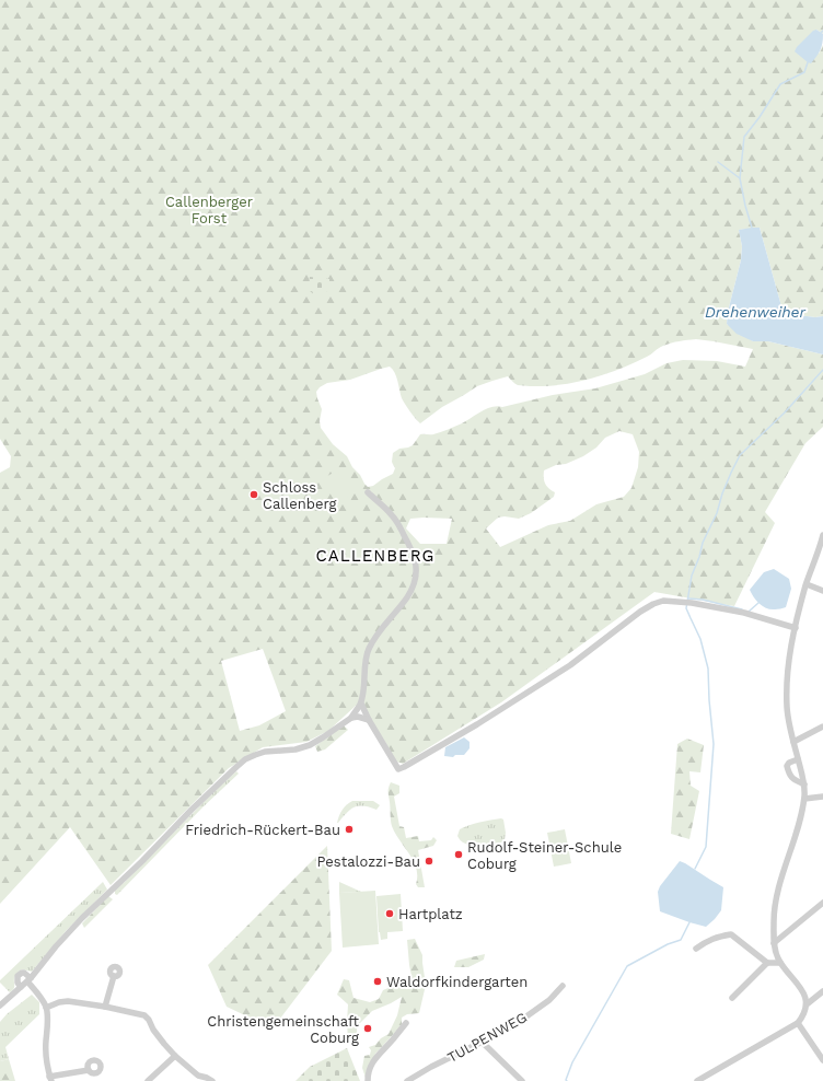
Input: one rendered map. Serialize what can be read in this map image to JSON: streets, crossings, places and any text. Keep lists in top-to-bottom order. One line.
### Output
{"streets":{"street":["TULPENWEG"]},"districts":["CALLENBERG"],"water":["Drehenweiher"],"parks":["Callenberger Forst"],"places":["Schloss Callenberg","Friedrich-Rückert-Bau","Rudolf-Steiner-Schule Coburg","Pestalozzi-Bau","Hartplatz","Waldorfkindergarten","Christengemeinschaft Coburg"]}
